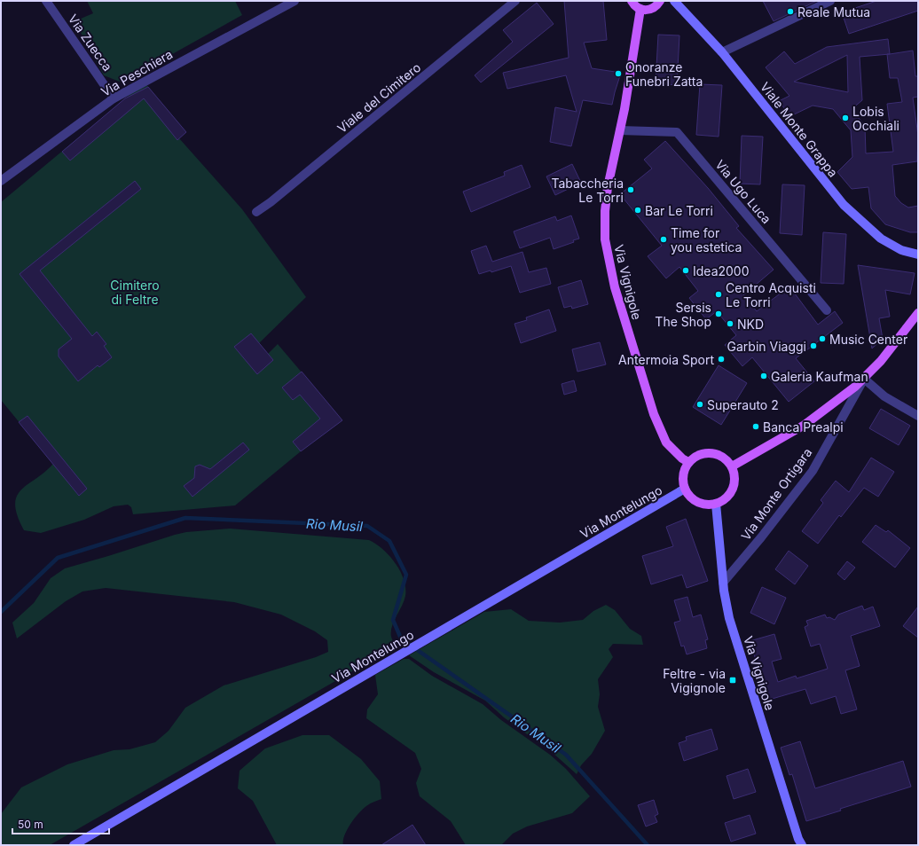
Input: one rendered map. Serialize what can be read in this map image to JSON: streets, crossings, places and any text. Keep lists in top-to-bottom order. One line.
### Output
{"streets":{"main road":["Via Vignigole"],"street":["Via Zuecca","Via Peschiera","Viale del Cimitero","Viale Monte Grappa","Via Ugo Luca","Via Monte Ortigara","Via Montelungo"]},"crossings":[["Via Zuecca","Via Peschiera"],["Via Ugo Luca","Via Vignigole"],["Via Vignigole","Via Monte Ortigara"],["Via Vignigole","Via Montelungo"]],"water":["Rio Musil"],"parks":["Cimitero di Feltre"],"places":{"other":["Reale Mutua","Onoranze Funebri Zatta","Lobis Occhiali","Tabaccheria Le Torri","Bar Le Torri","Time for you estetica","Idea2000","Centro Acquisti Le Torri","Sersis The Shop","NKD","Music Center","Garbin Viaggi","Antermoia Sport","Galeria Kaufman","Superauto 2","Banca Prealpi"],"transit":["Feltre - via Vigignole"]},"scale_bar":"50 m"}
